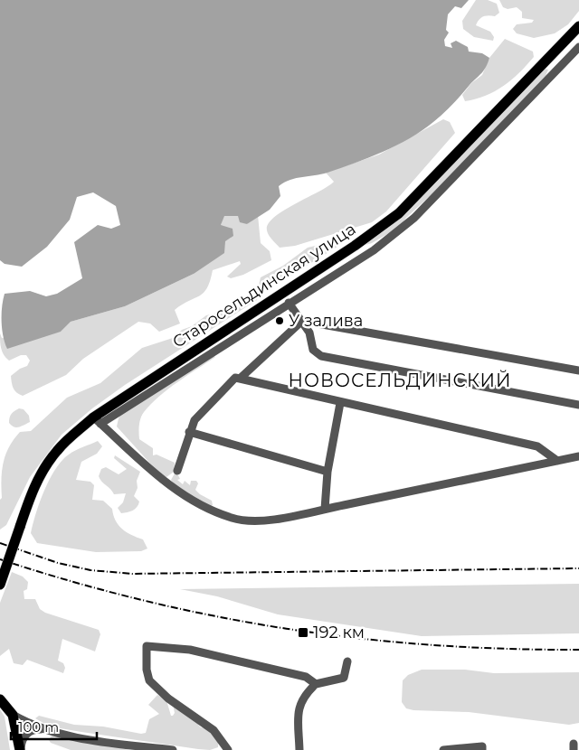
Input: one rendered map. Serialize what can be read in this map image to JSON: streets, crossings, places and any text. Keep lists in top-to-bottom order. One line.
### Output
{"streets":{"main road":["Старосельдинская улица"]},"districts":["НОВОСЕЛЬДИНСКИЙ"],"places":{"other":["У залива"],"transit":["192 км"]},"scale_bar":"100 m"}
